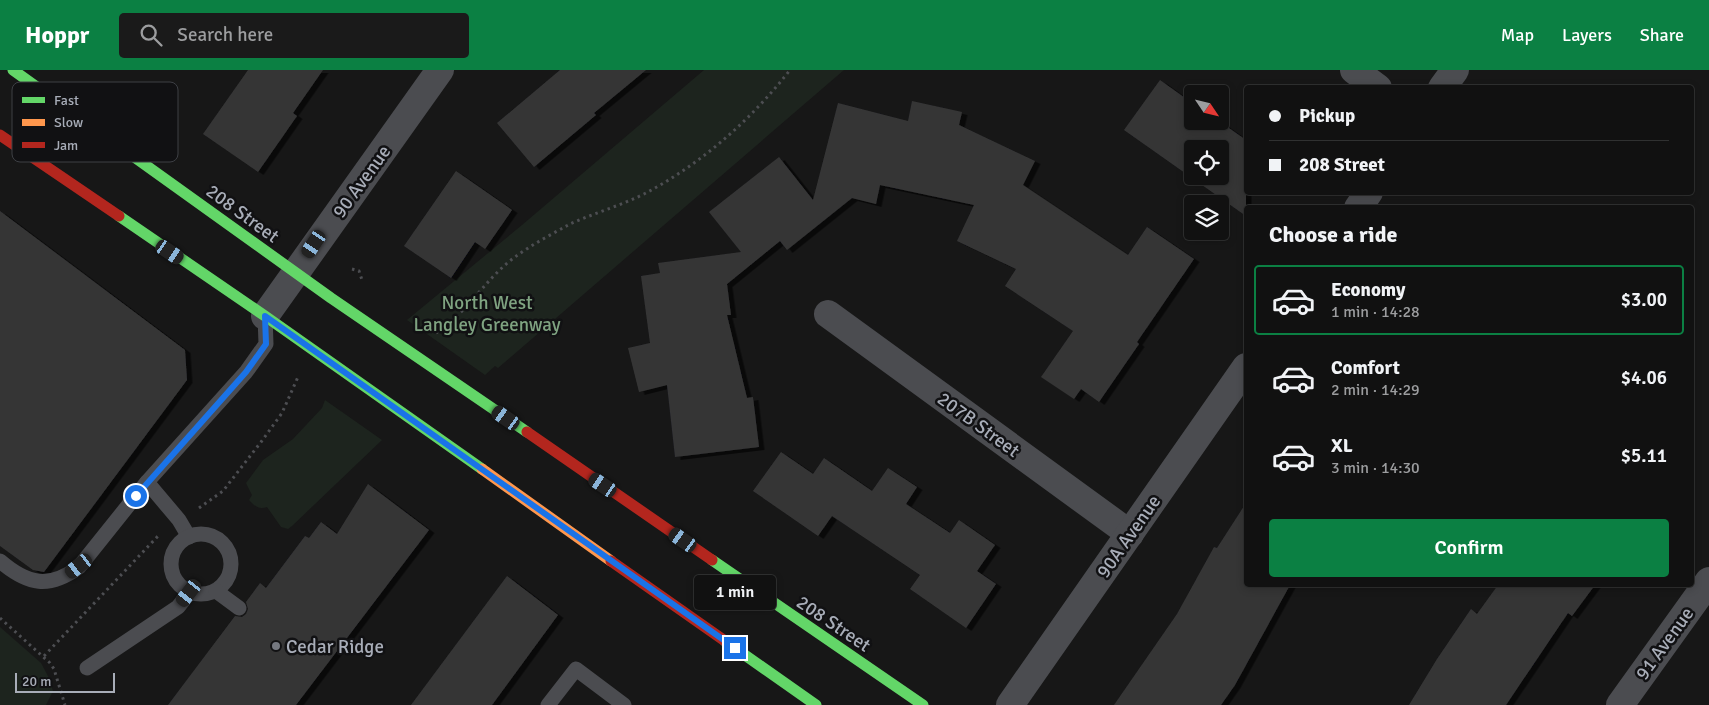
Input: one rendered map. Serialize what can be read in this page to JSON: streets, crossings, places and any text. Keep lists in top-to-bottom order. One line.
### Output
{"streets":{"main road":["208 Street"],"street":["90 Avenue","207B Street","90A Avenue","91 Avenue"]},"crossings":[["90 Avenue","208 Street"],["207B Street","90A Avenue"]],"parks":["North West Langley Greenway"],"places":["Cedar Ridge"],"legend":["Fast","Slow","Jam"],"scale_bar":"20 m","north":"bottom right","page":{"header":"Hoppr","search":"Search here","nav":["Map","Layers","Share"],"banner":["Pickup","208 Street"],"heading":"Choose a ride","list":[{"name":"Economy","note":"1 min · 14:28","value":"$3.00"},{"name":"Comfort","note":"2 min · 14:29","value":"$4.06"},{"name":"XL","note":"3 min · 14:30","value":"$5.11"}],"buttons":"Confirm","bubble":"1 min","scale":"20 m"}}
